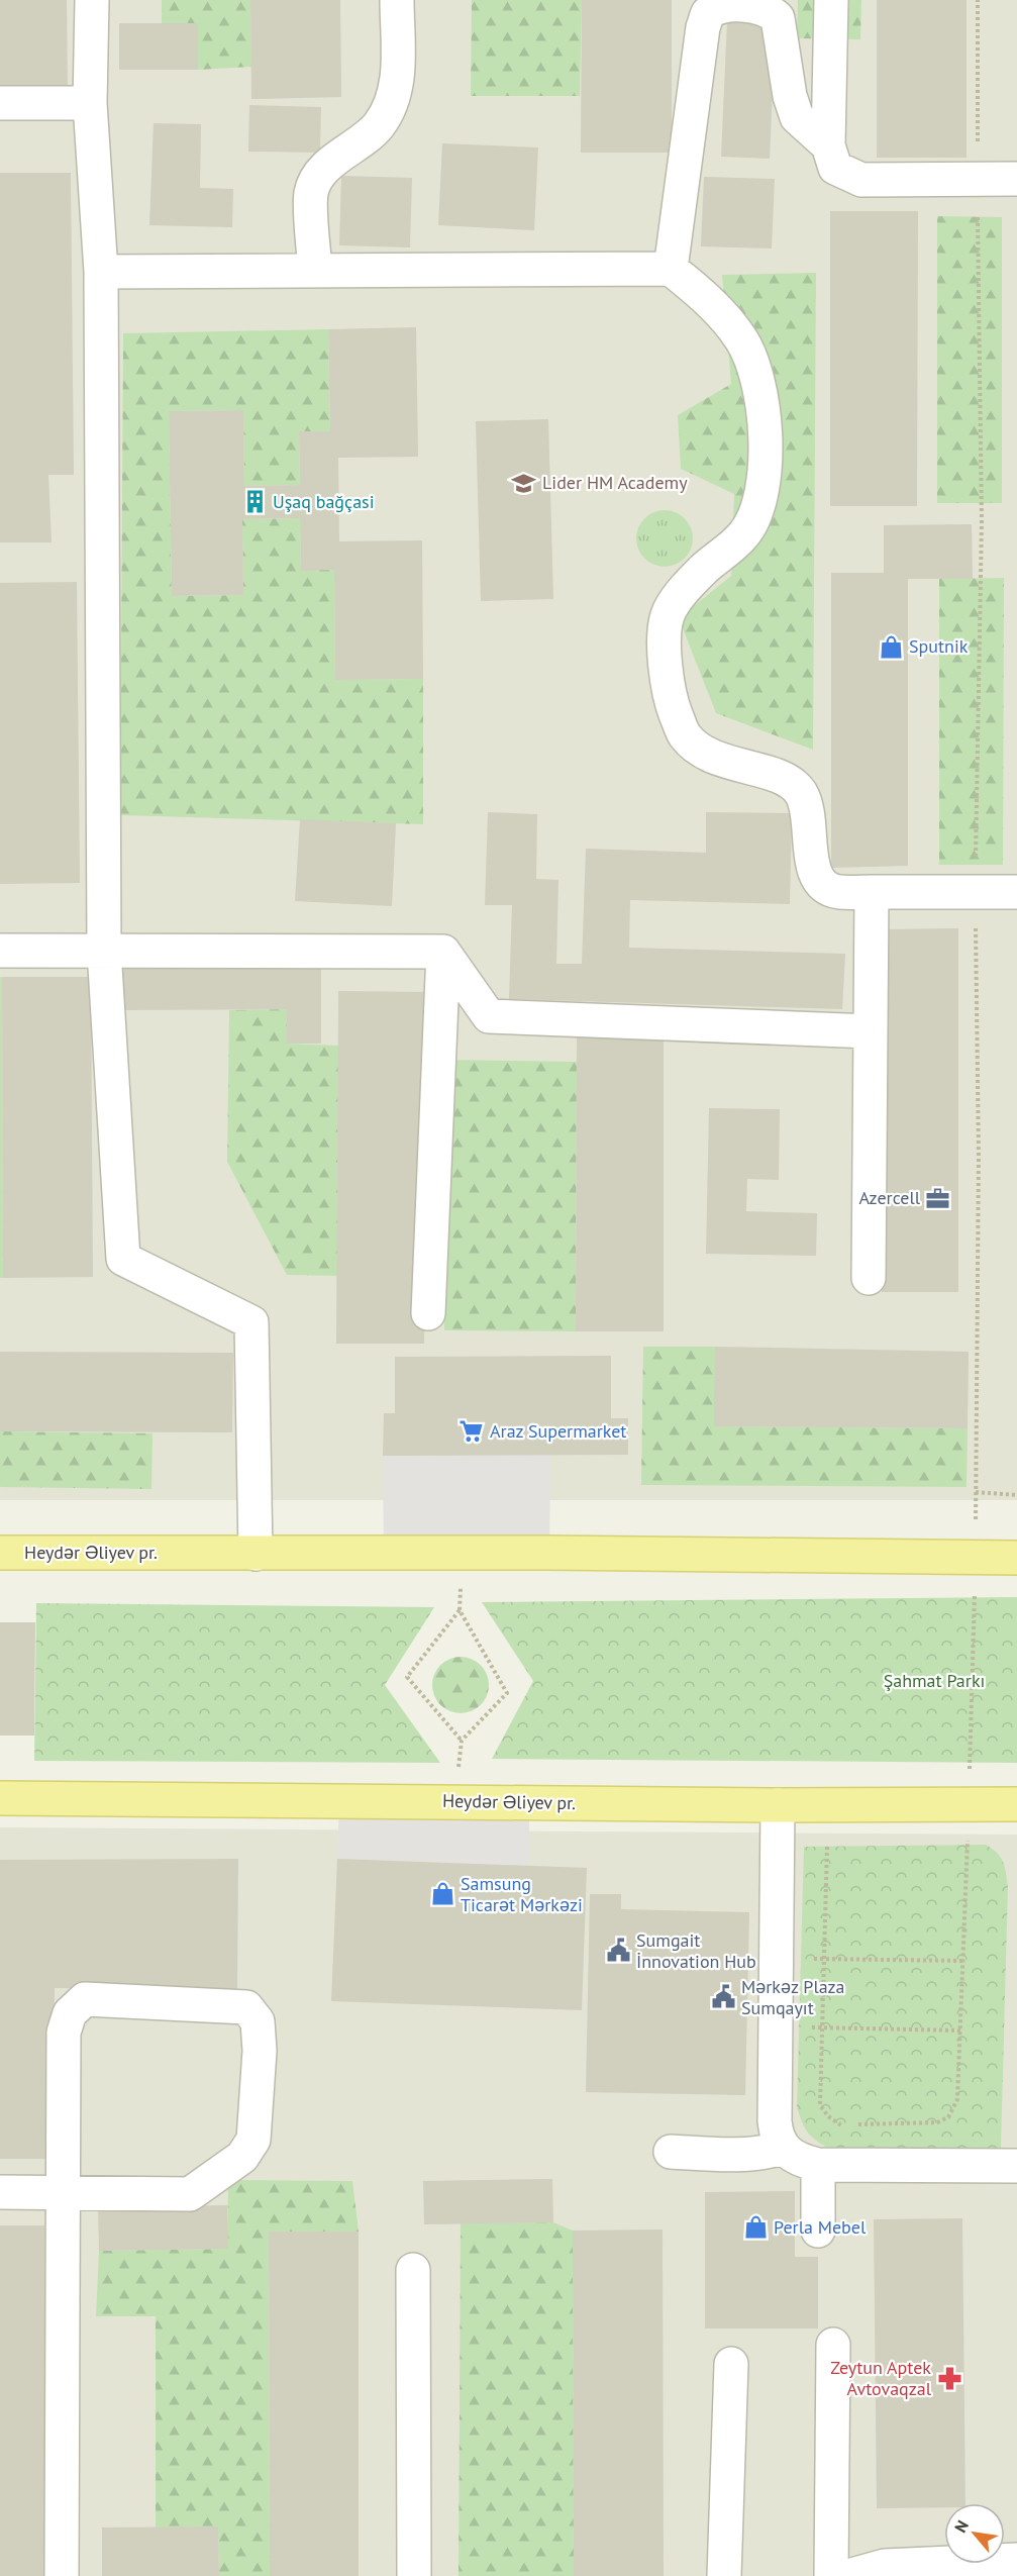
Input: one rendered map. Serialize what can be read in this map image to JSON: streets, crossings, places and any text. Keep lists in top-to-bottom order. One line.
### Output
{"streets":{"main road":["Heydər Əliyev pr."]},"parks":["Şahmat Parkı"],"places":{"school or university":["Lider HM Academy"],"building":["Uşaq bağçasi"],"shop":["Sputnik","Samsung Ticarət Mərkəzi","Perla Mebel"],"office":["Azercell"],"supermarket":["Araz Supermarket"],"public building":["Sumgait İnnovation Hub","Mərkəz Plaza Sumqayıt"],"pharmacy":["Zeytun Aptek Avtovaqzal"]},"north":"top left"}
